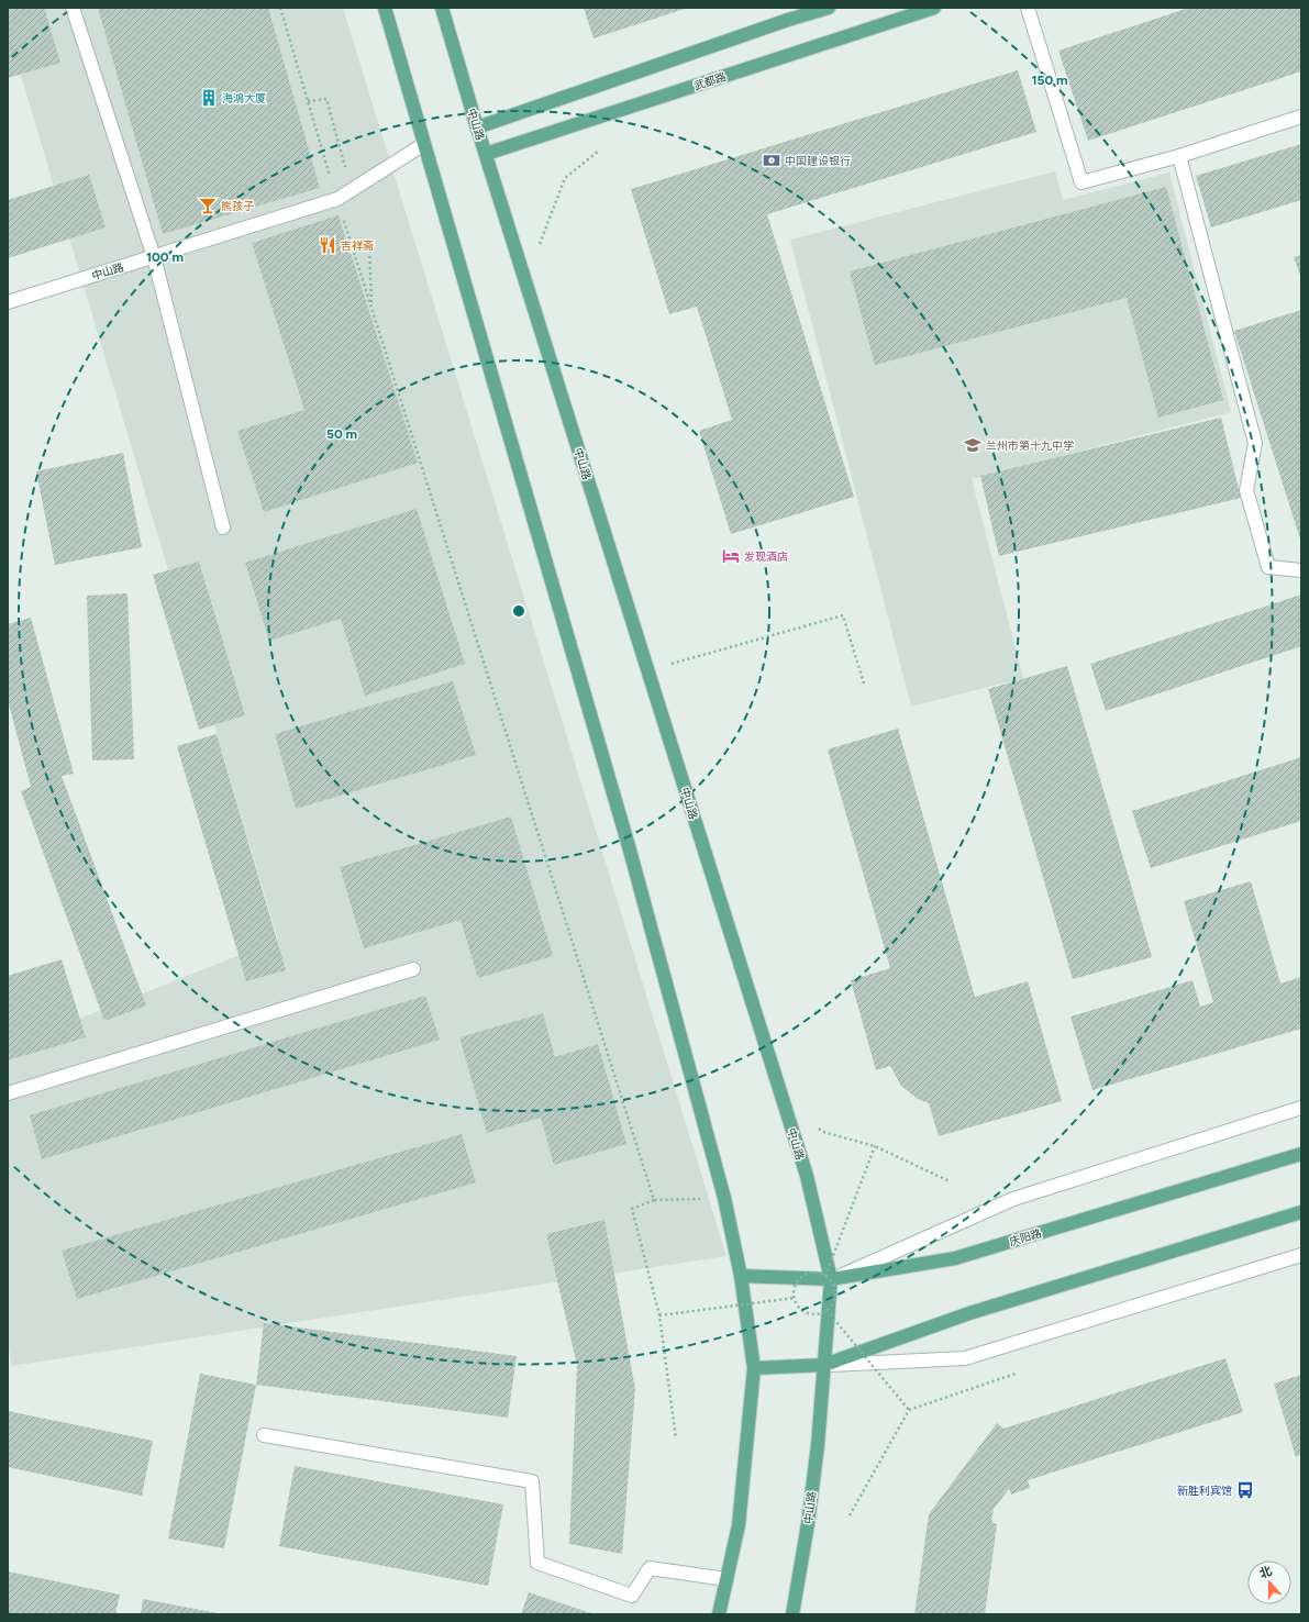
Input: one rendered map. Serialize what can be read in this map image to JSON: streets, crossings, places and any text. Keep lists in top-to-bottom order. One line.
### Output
{"streets":{"main road":["武都路","中山路","庆阳路"]},"crossings":[["武都路","中山路"],["中山路","庆阳路"]],"places":{"building":["海鴻大厦"],"bank":["中国建设银行"],"bar":["熊孩子"],"restaurant":["吉祥斋"],"school or university":["兰州市第十九中学"],"hotel":["发现酒店"],"bus stop":["新胜利宾馆"]},"north":"top","rings":["150 m","100 m","50 m"]}
